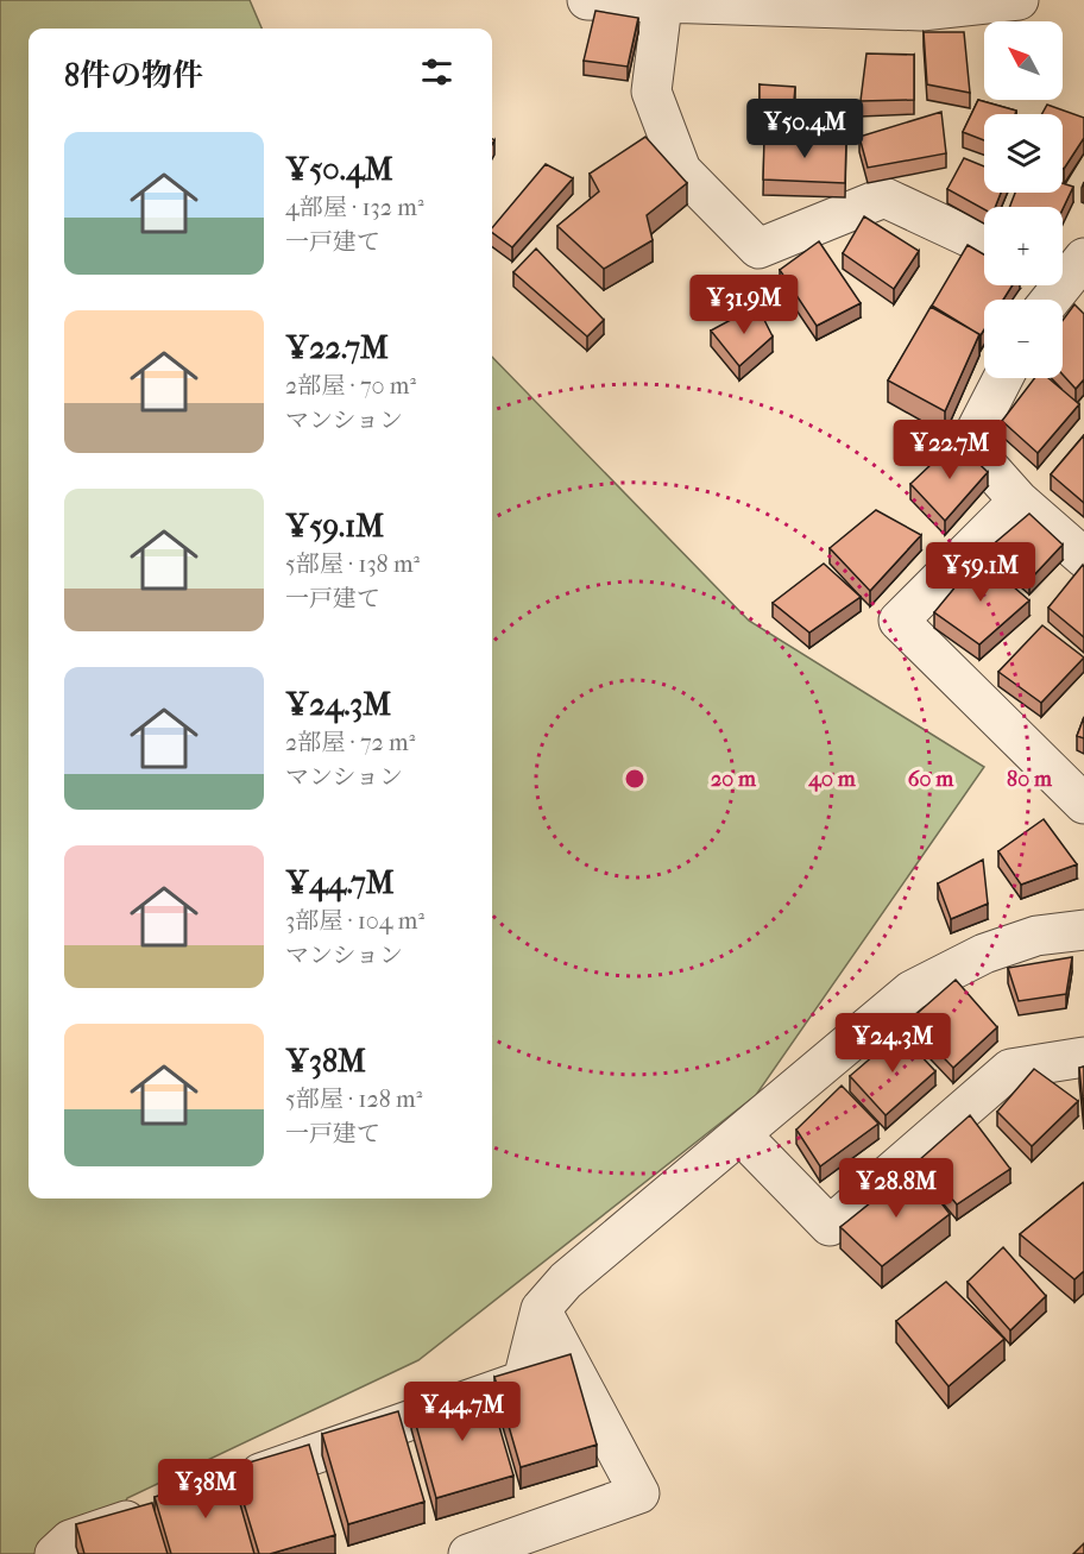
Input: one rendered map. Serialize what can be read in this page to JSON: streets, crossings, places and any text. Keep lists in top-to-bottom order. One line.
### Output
{"north":"top left","page":{"map_buttons":["+","−"],"heading":"8件の物件","price":["¥50.4M","¥31.9M","¥22.7M","¥59.1M","¥24.3M","¥28.8M","¥44.7M","¥38M"],"list":[{"name":"¥50.4M","note":"4部屋 · 132 m² · 一戸建て"},{"name":"¥22.7M","note":"2部屋 · 70 m² · マンション"},{"name":"¥59.1M","note":"5部屋 · 138 m² · 一戸建て"},{"name":"¥24.3M","note":"2部屋 · 72 m² · マンション"},{"name":"¥44.7M","note":"3部屋 · 104 m² · マンション"},{"name":"¥38M","note":"5部屋 · 128 m² · 一戸建て"}]},"rings":["20 m","40 m","60 m","80 m"]}
